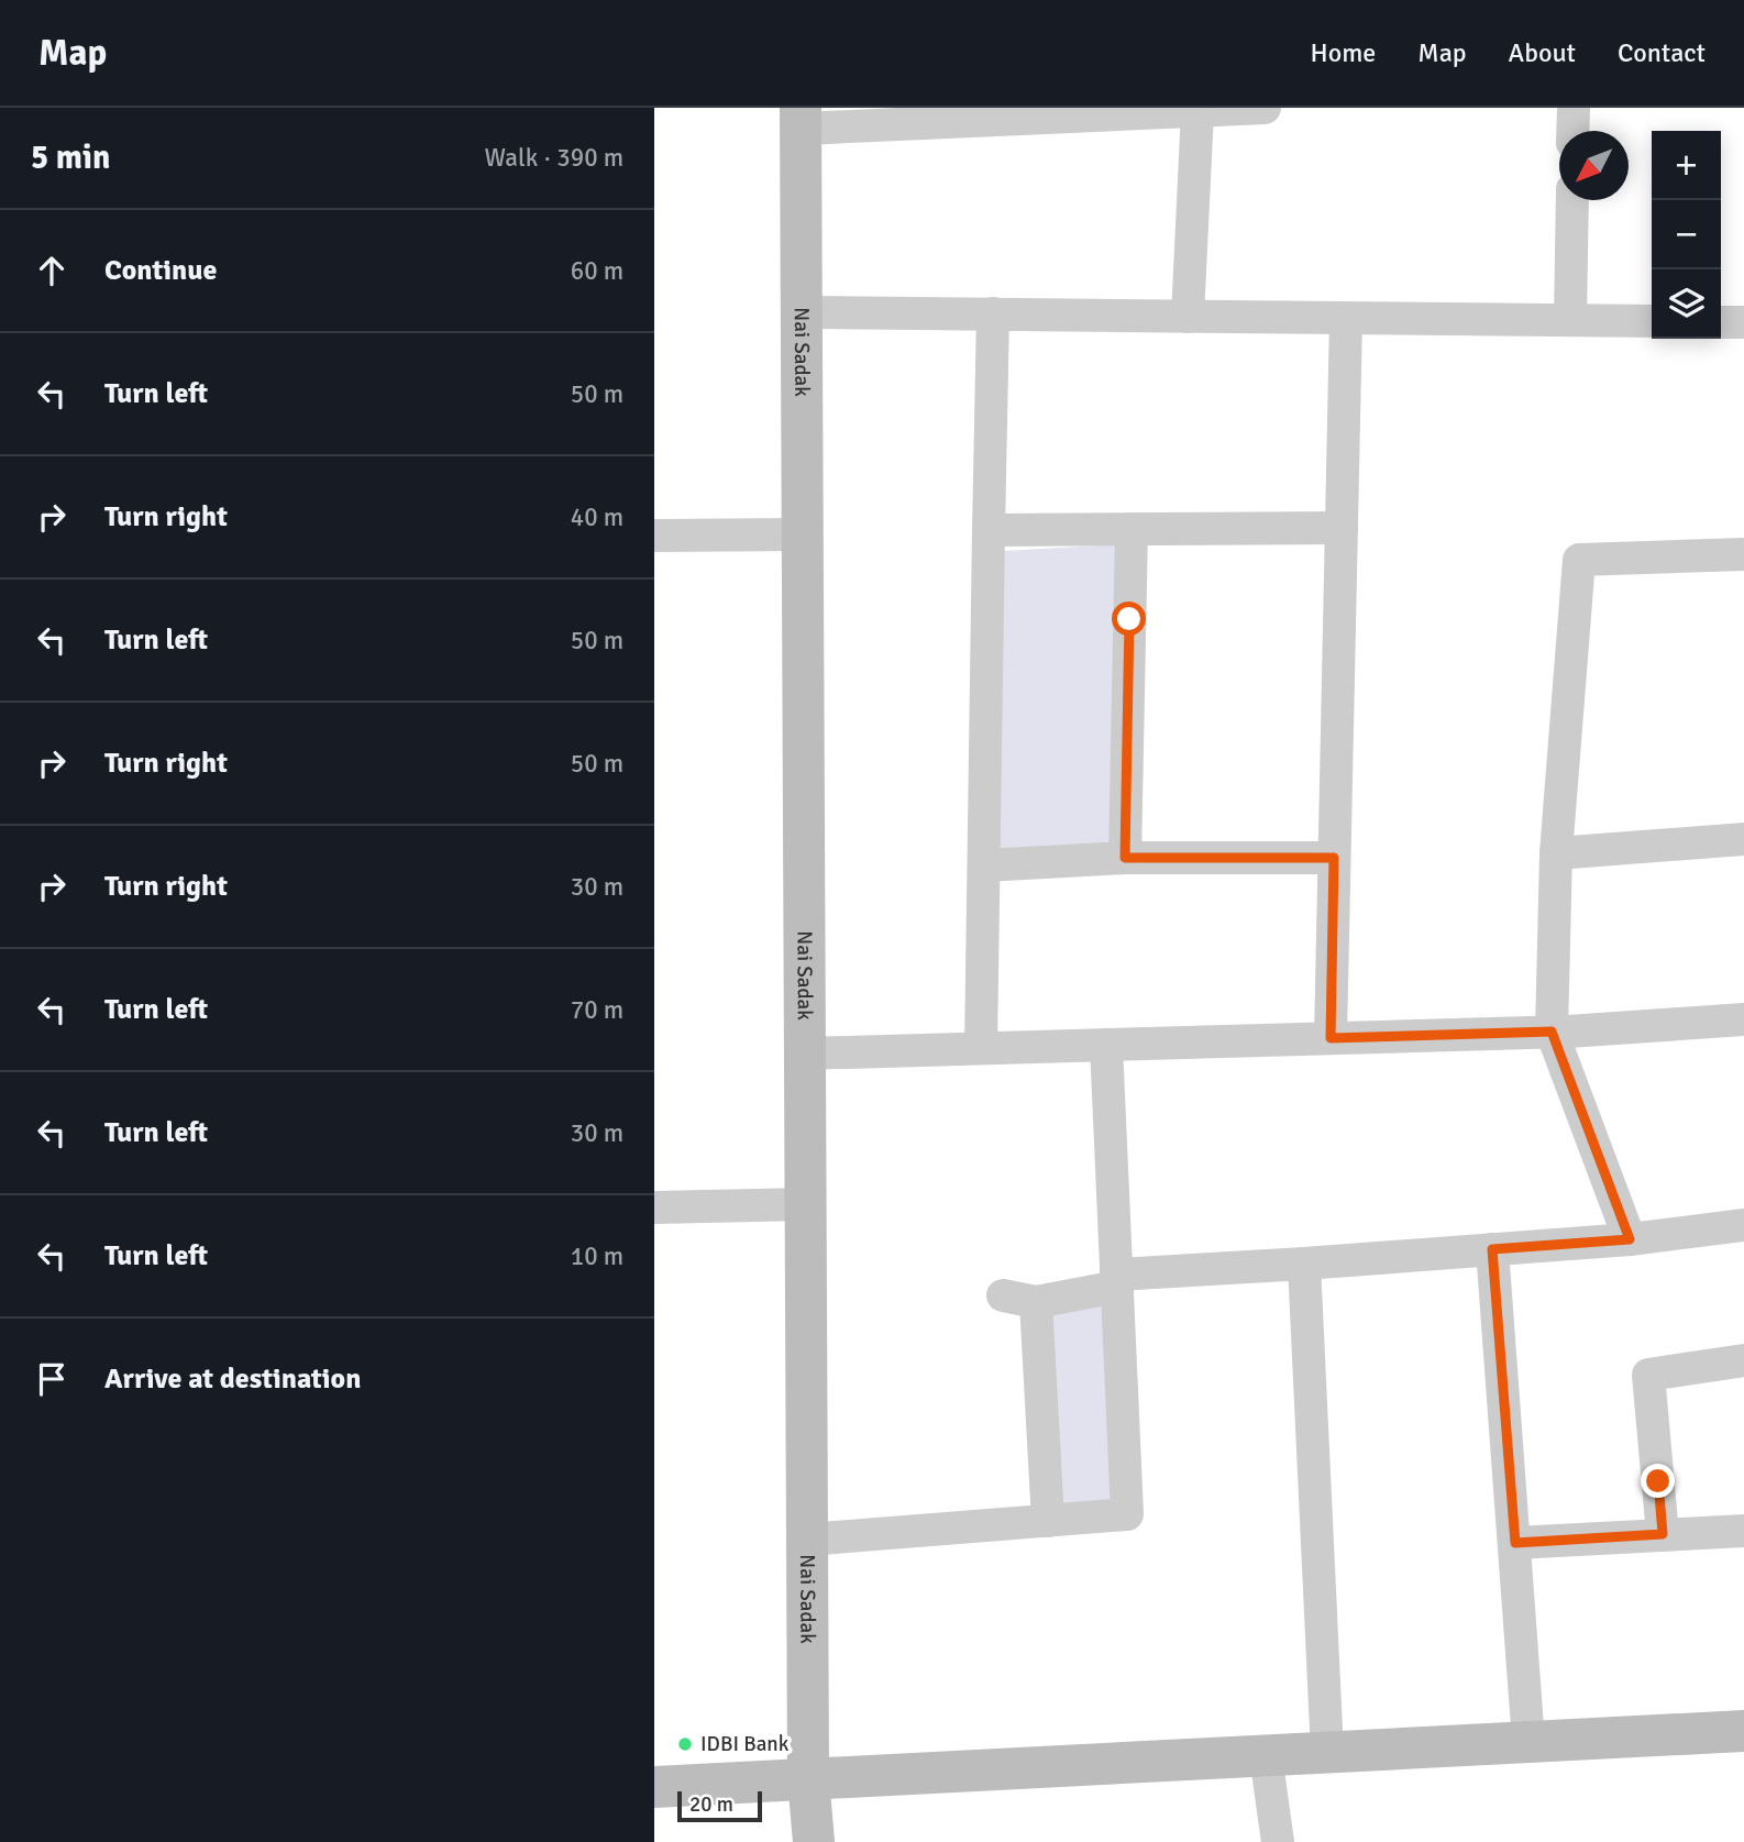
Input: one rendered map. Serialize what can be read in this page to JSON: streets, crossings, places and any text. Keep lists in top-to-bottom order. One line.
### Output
{"streets":{"street":["Nai Sadak"]},"places":["IDBI Bank"],"scale_bar":"20 m","north":"bottom left","page":{"header":"Map","nav":["Home","Map","About","Contact"],"heading":["5 min","Walk · 390 m"],"map_buttons":["+","−"],"list":[["Continue","60 m"],["Turn left","50 m"],["Turn right","40 m"],["Turn left","50 m"],["Turn right","50 m"],["Turn right","30 m"],["Turn left","70 m"],["Turn left","30 m"],["Turn left","10 m"],"Arrive at destination"],"scale":"20 m"}}
